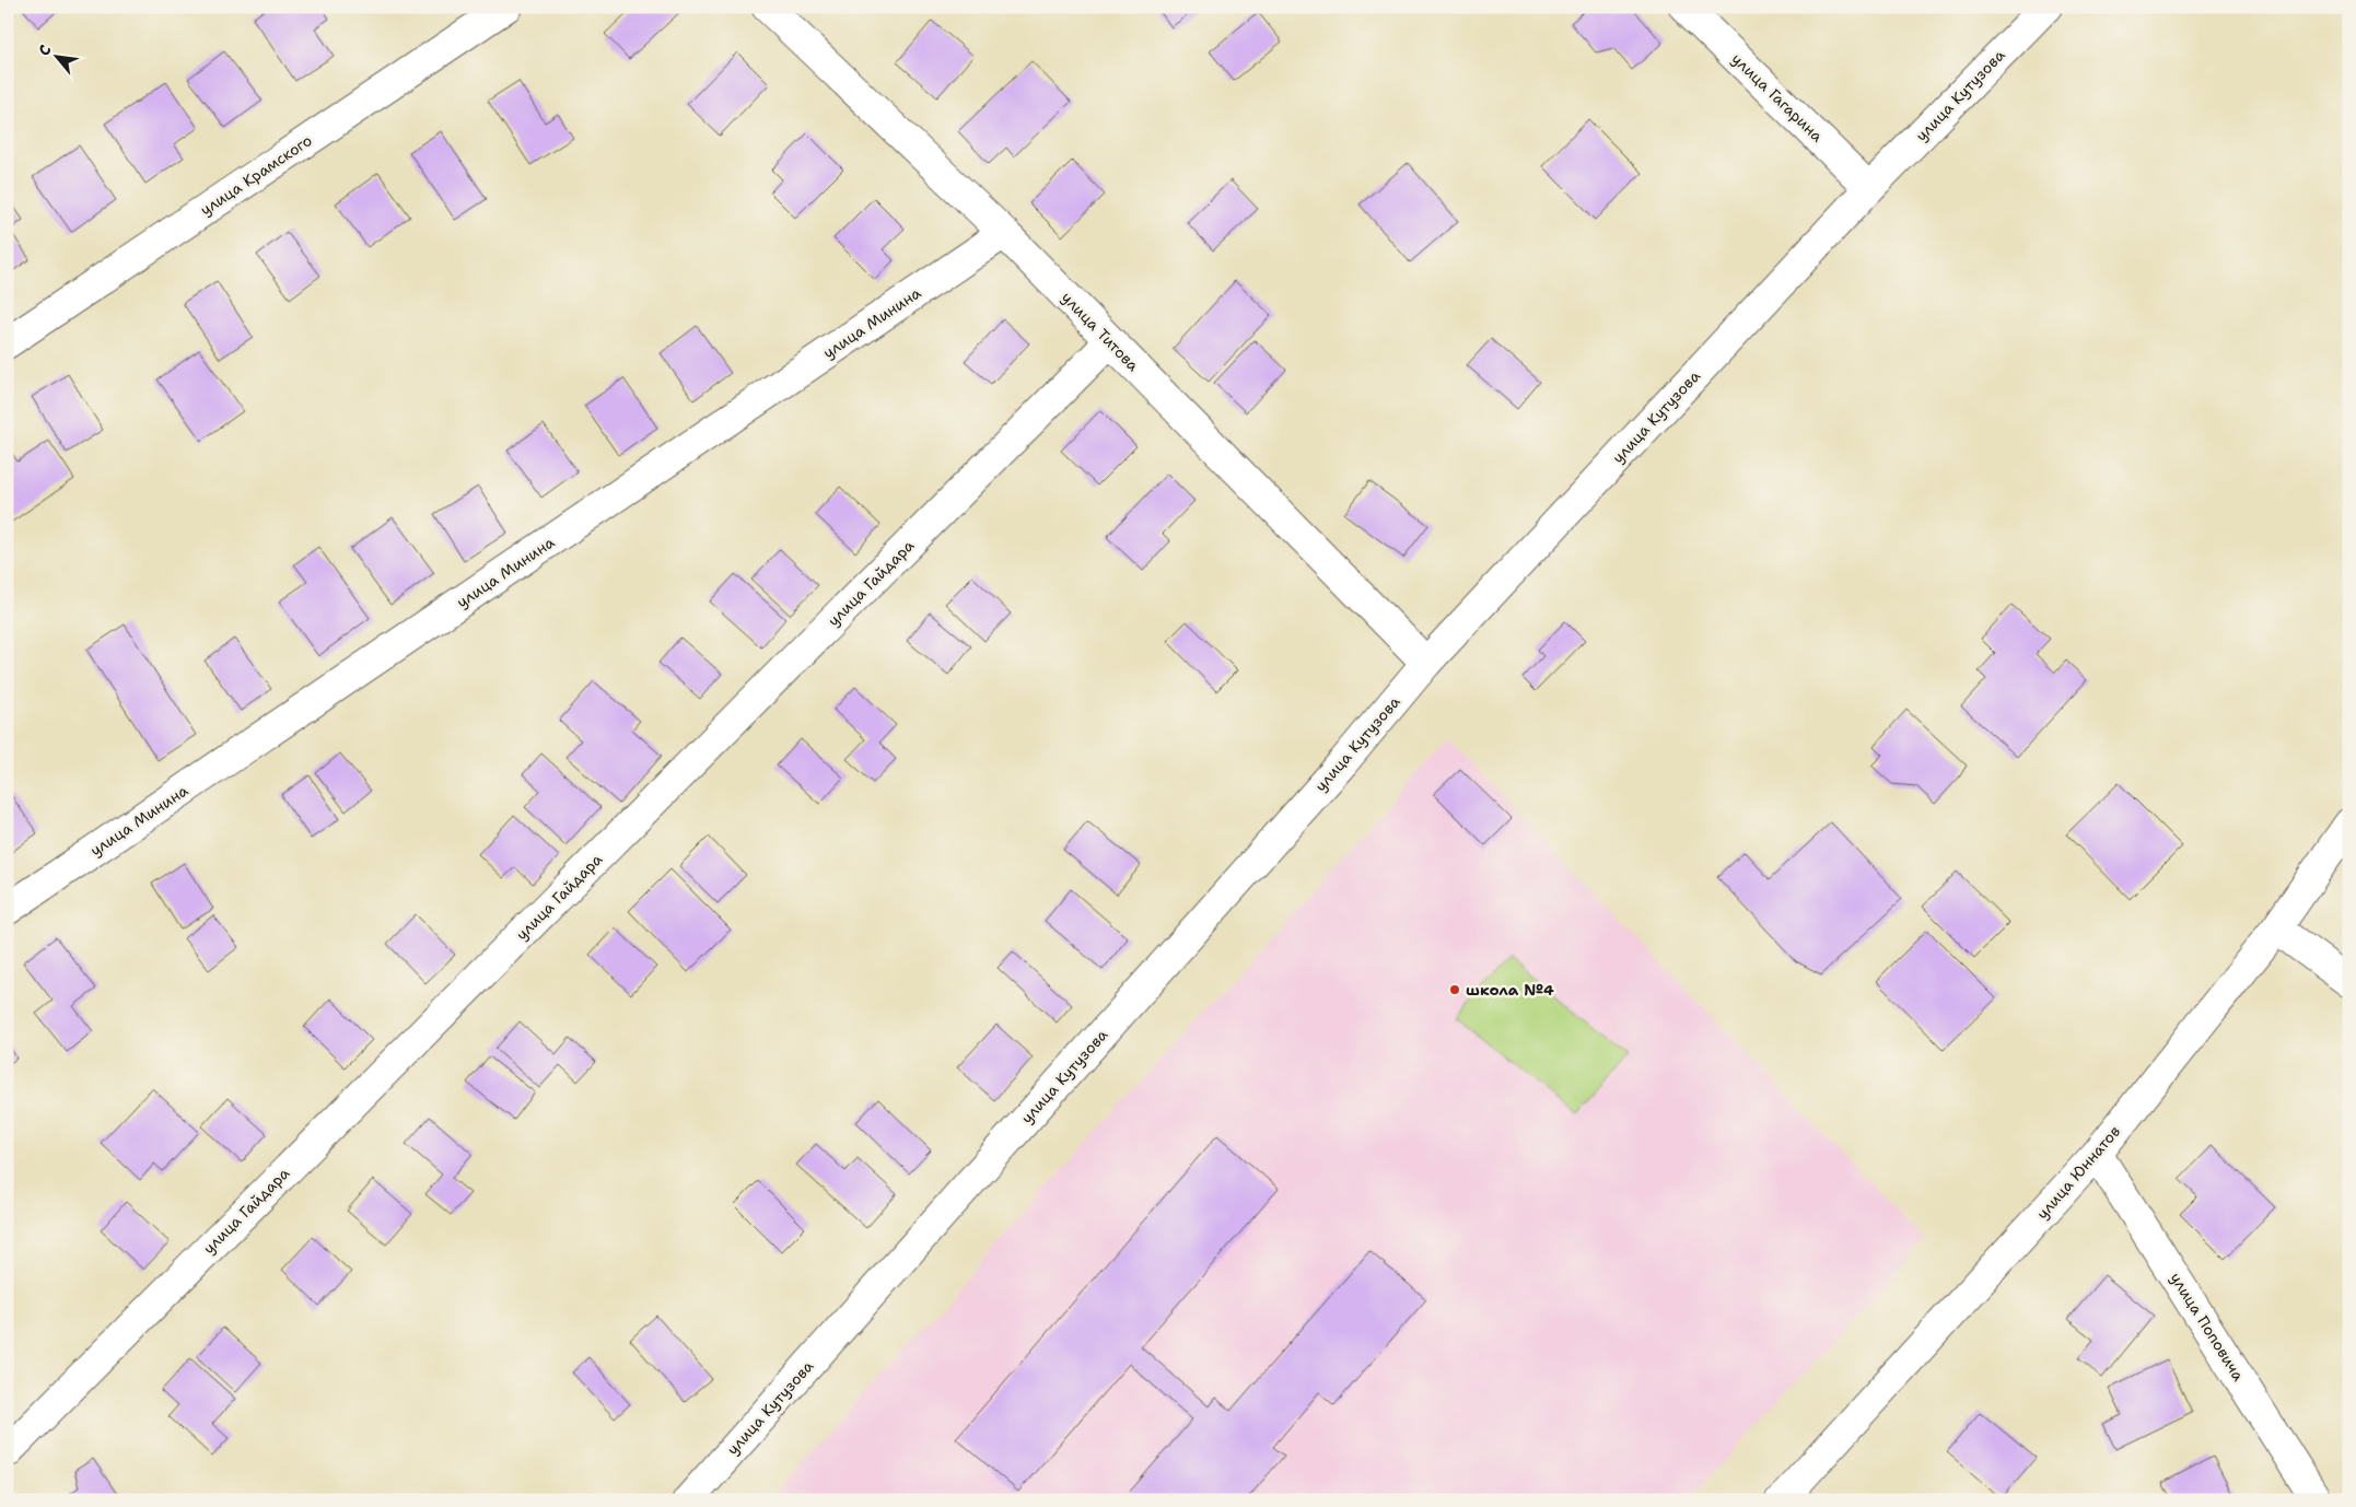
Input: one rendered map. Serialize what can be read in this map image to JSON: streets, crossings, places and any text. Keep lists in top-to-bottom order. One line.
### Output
{"streets":{"street":["улица Кутузова","улица Гагарина","улица Крамского","улица Минина","улица Титова","улица Гайдара","улица Юннатов","улица Поповича"]},"crossings":[["улица Кутузова","улица Гагарина"],["улица Кутузова","улица Титова"],["улица Минина","улица Титова"],["улица Титова","улица Гайдара"],["улица Юннатов","улица Поповича"]],"places":["школа №4"],"north":"top left"}
